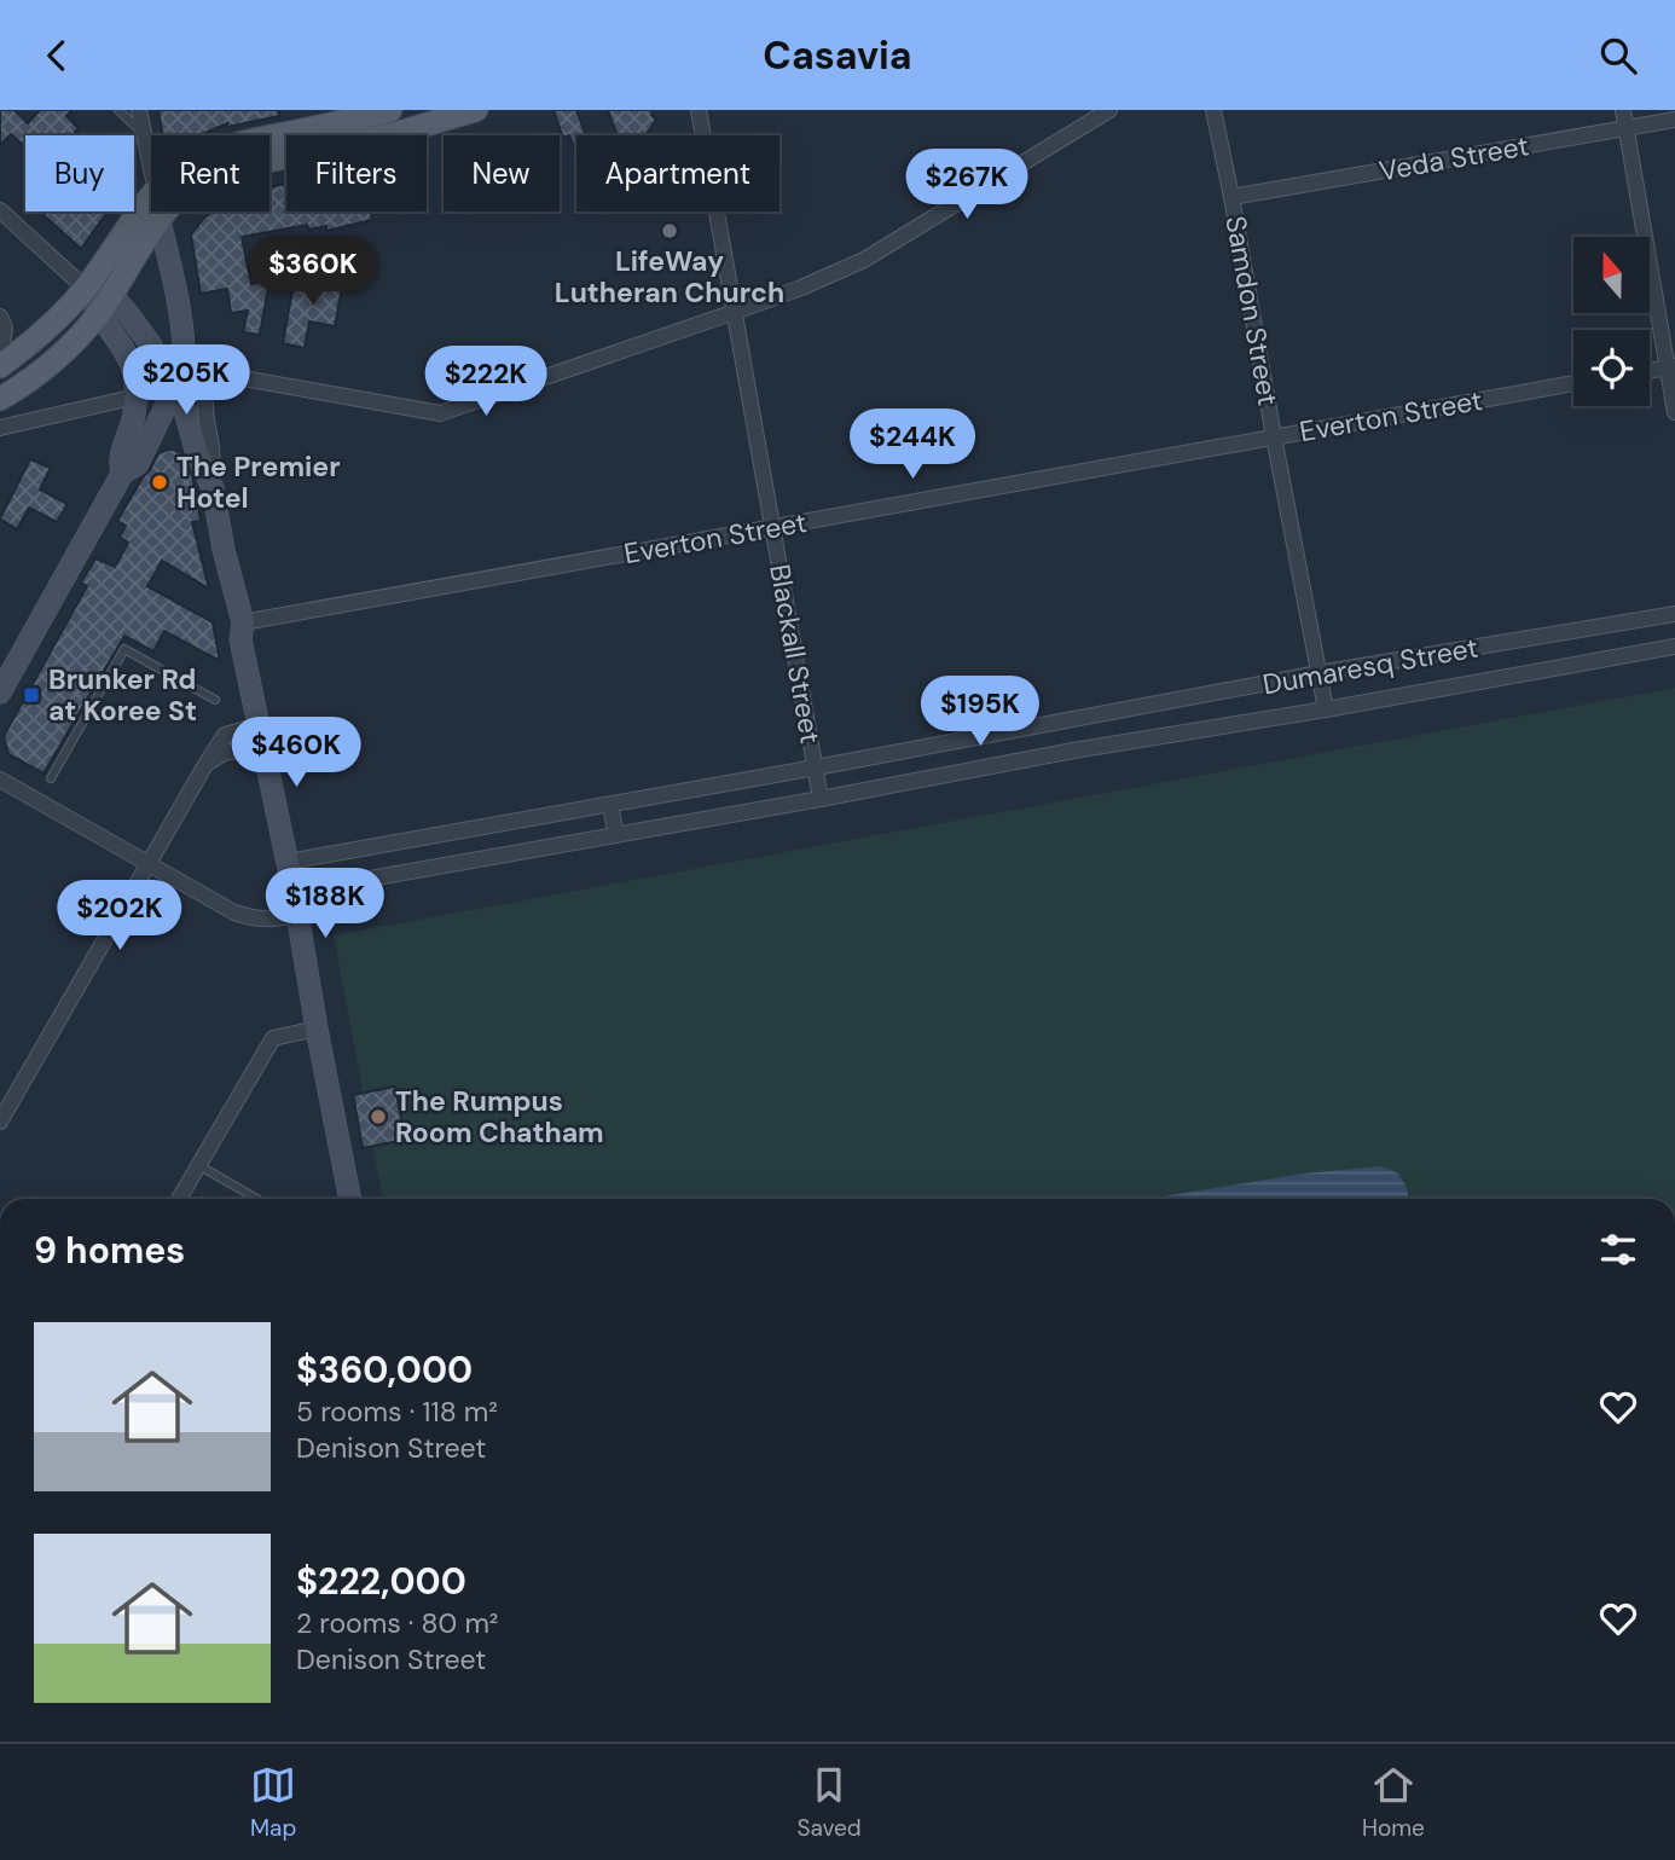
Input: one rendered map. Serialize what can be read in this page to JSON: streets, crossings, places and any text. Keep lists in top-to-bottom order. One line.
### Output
{"streets":{"street":["Veda Street","Samdon Street","Everton Street","Blackall Street","Dumaresq Street"]},"crossings":[["Veda Street","Samdon Street"],["Samdon Street","Everton Street"],["Samdon Street","Dumaresq Street"],["Everton Street","Blackall Street"],["Blackall Street","Dumaresq Street"]],"places":{"other":["LifeWay Lutheran Church","The Premier Hotel","The Rumpus Room Chatham"],"transit":["Brunker Rd at Koree St"]},"north":"top","page":{"header":"Casavia","chip":["Buy","Rent","Filters","New","Apartment"],"price":["$267K","$360K","$205K","$222K","$244K","$195K","$460K","$188K","$202K"],"heading":"9 homes","list":[{"name":"$360,000","note":"5 rooms · 118 m² · Denison Street"},{"name":"$222,000","note":"2 rooms · 80 m² · Denison Street"}],"tabs":["Map","Saved","Home"]}}
